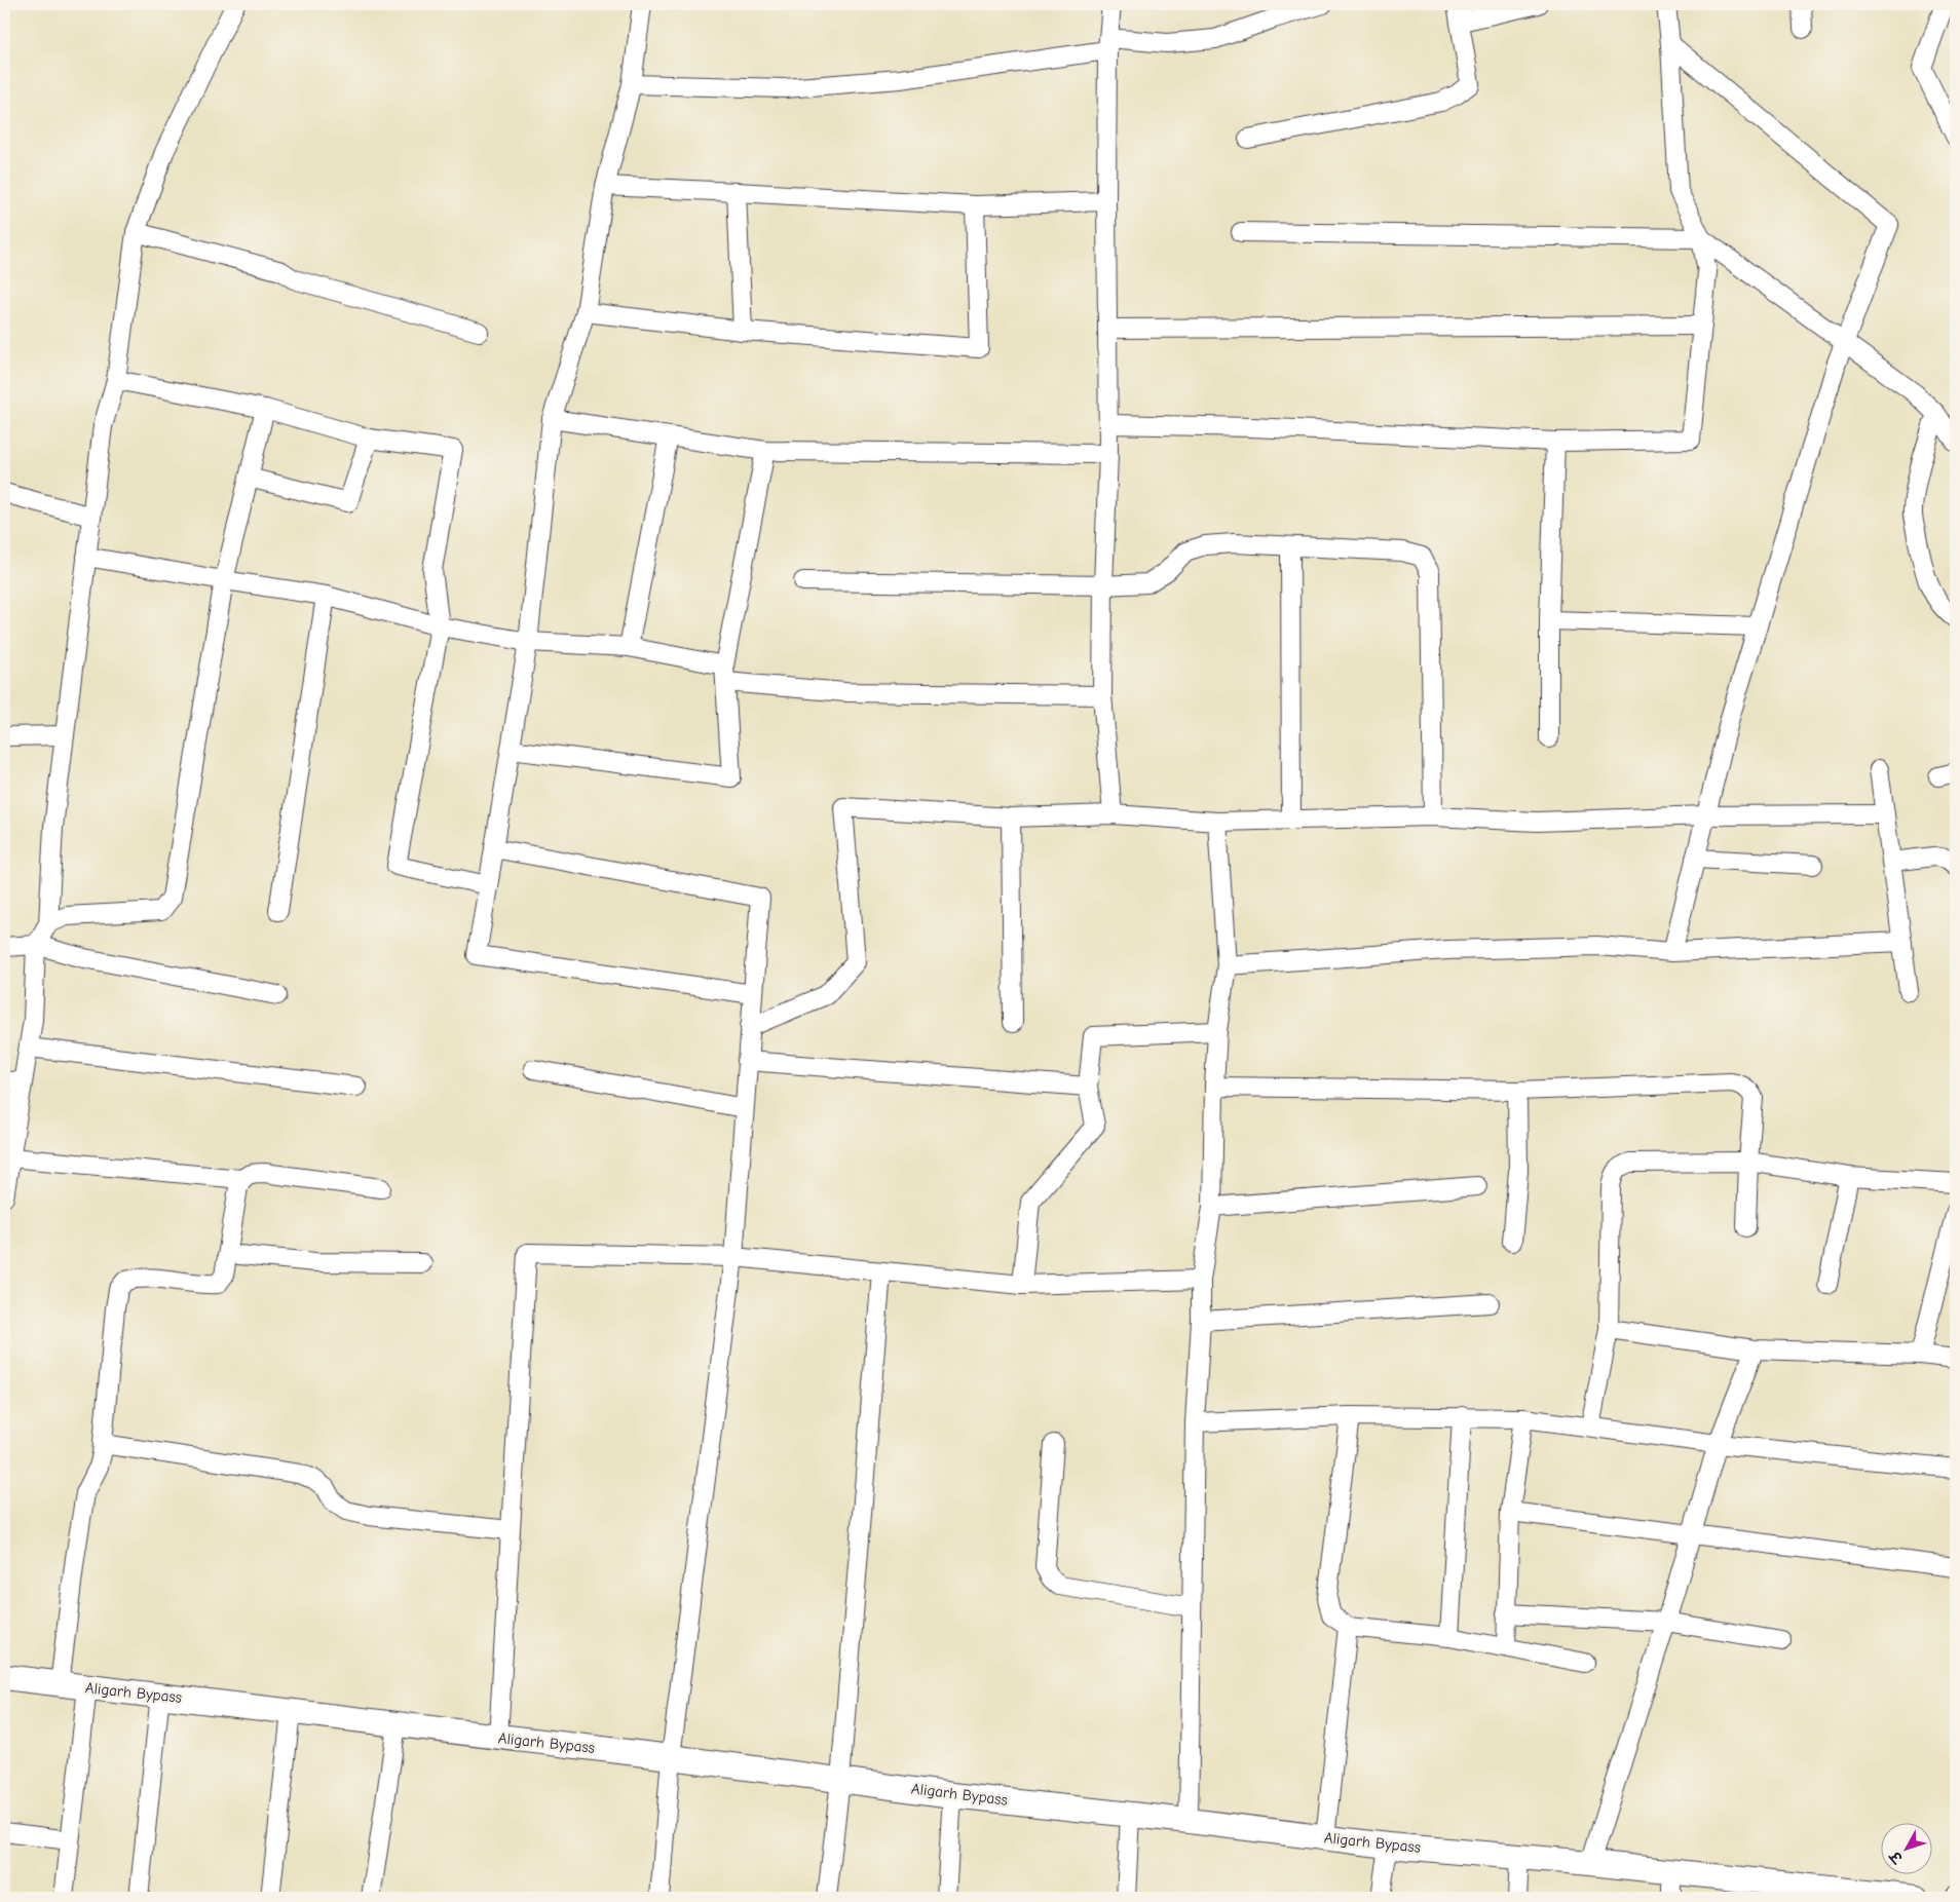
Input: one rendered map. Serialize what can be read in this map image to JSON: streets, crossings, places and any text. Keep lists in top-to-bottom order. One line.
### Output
{"streets":{"main road":["Aligarh Bypass"]},"north":"bottom left"}
